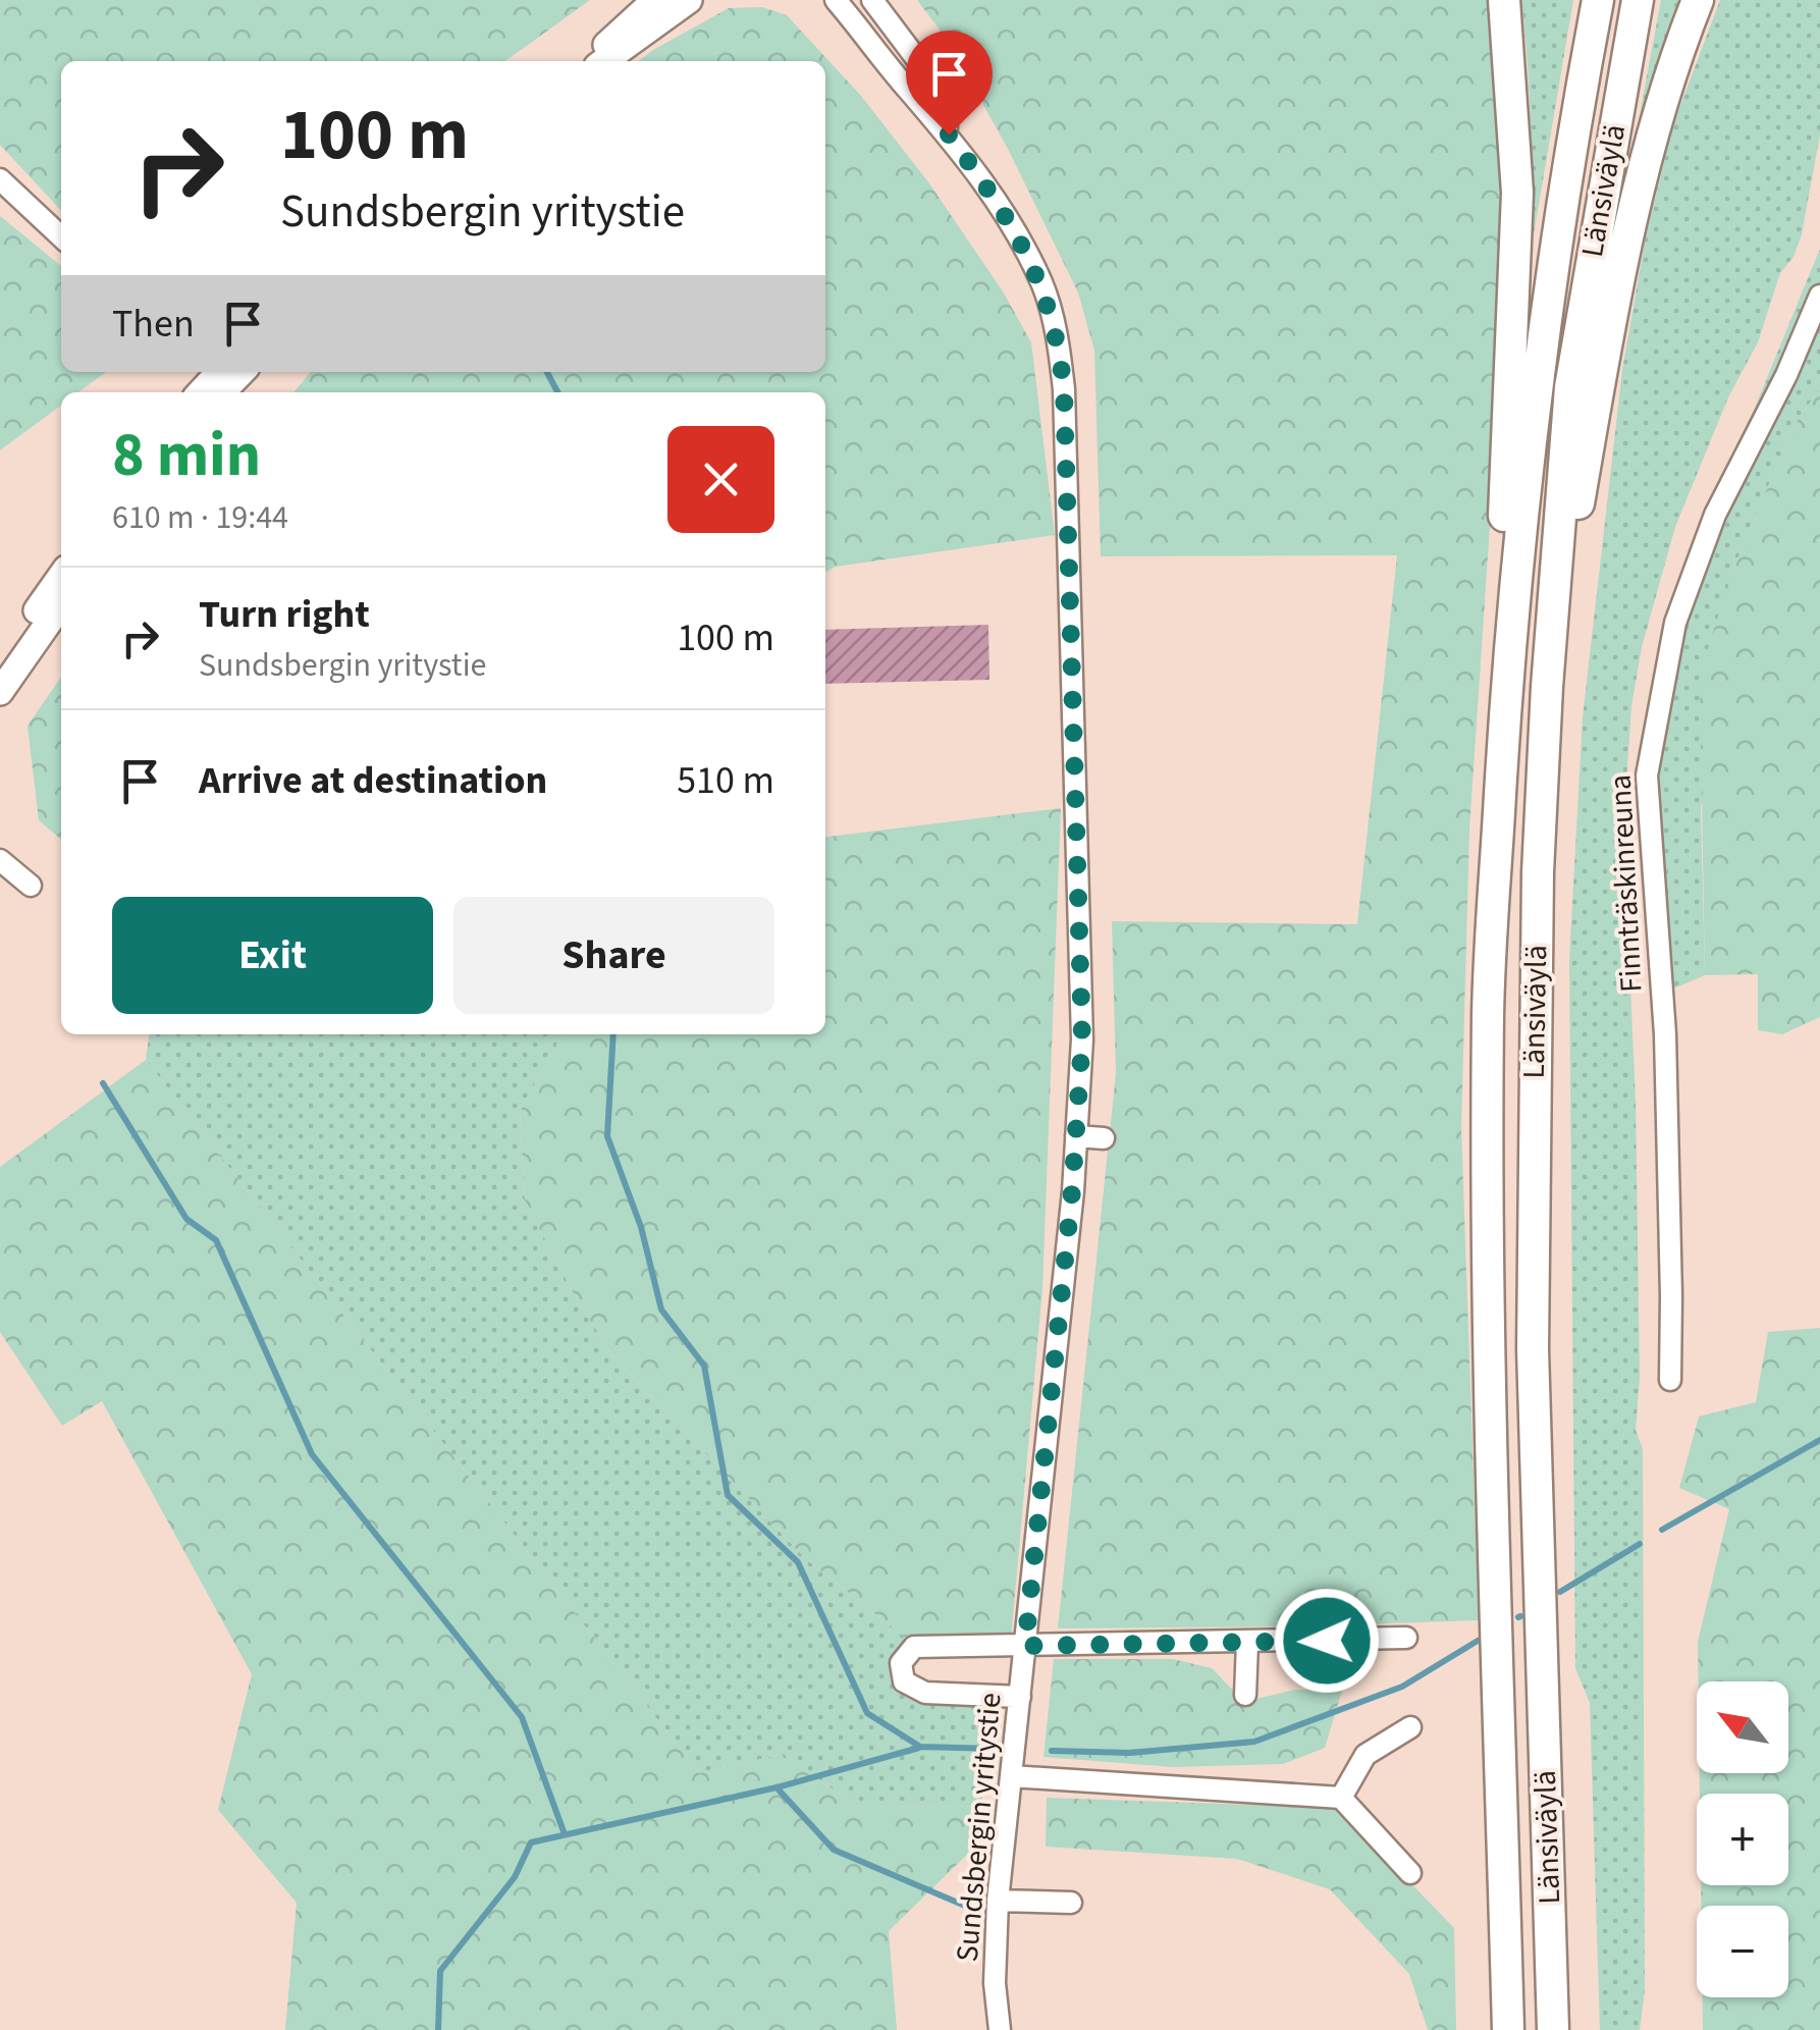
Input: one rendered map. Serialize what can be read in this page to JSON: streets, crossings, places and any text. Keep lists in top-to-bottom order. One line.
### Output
{"streets":{"highway":["Länsiväylä"],"street":["Finnträskinreuna","Sundsbergin yritystie"]},"north":"top left","page":{"turn":["100 m","Sundsbergin yritystie"],"then":"Then","heading":["8 min","610 m · 19:44"],"list":[{"name":"Turn right","note":"Sundsbergin yritystie","value":"100 m"},{"name":"Arrive at destination","value":"510 m"}],"buttons":["Exit","Share"],"map_buttons":["+","−"]}}
